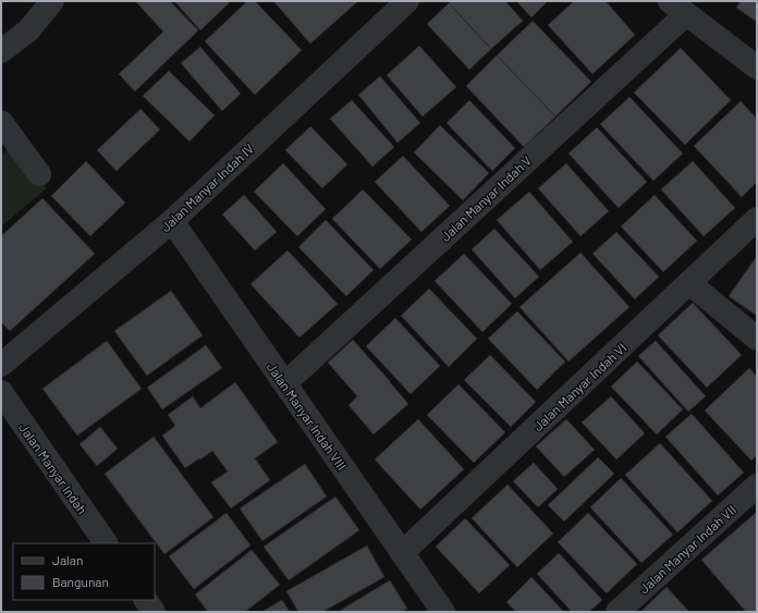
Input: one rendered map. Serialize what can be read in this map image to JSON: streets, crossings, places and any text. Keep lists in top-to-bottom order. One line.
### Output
{"streets":{"street":["Jalan Manyar Indah IV","Jalan Manyar Indah V","Jalan Manyar Indah VI","Jalan Manyar Indah VIII","Jalan Manyar Indah","Jalan Manyar Indah VII"]},"crossings":[["Jalan Manyar Indah IV","Jalan Manyar Indah VIII"],["Jalan Manyar Indah V","Jalan Manyar Indah VIII"],["Jalan Manyar Indah VI","Jalan Manyar Indah VIII"]],"legend":["Jalan","Bangunan"]}
